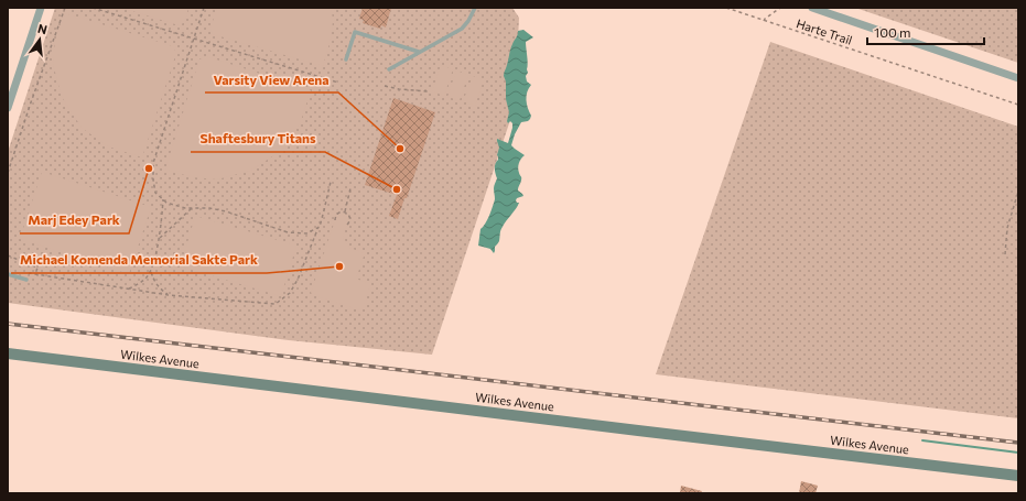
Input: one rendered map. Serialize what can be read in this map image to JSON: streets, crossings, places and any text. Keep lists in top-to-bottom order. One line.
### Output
{"streets":{"main road":["Wilkes Avenue"],"path":["Harte Trail"]},"places":["Varsity View Arena","Marj Edey Park","Shaftesbury Titans","Michael Komenda Memorial Sakte Park"],"scale_bar":"100 m","north":"top"}
